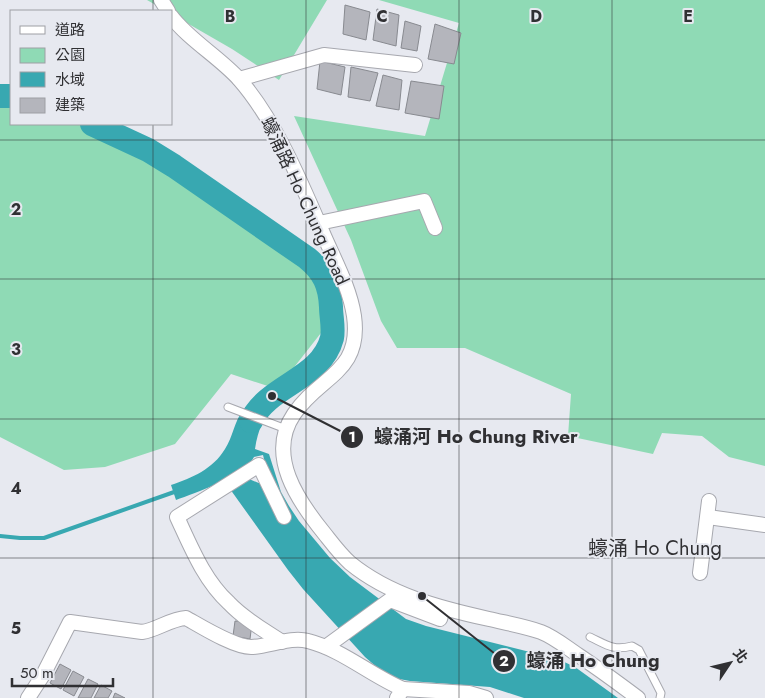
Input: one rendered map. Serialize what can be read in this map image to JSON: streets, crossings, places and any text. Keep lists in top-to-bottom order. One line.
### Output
{"streets":{"street":["蠔涌路 Ho Chung Road"]},"districts":["蠔涌 Ho Chung"],"places":["蠔涌河 Ho Chung River","蠔涌 Ho Chung"],"legend":["道路","公園","水域","建築"],"scale_bar":"50 m","north":"top right","grid":{"columns":["B","C","D","E"],"rows":["2","3","4","5"]}}
